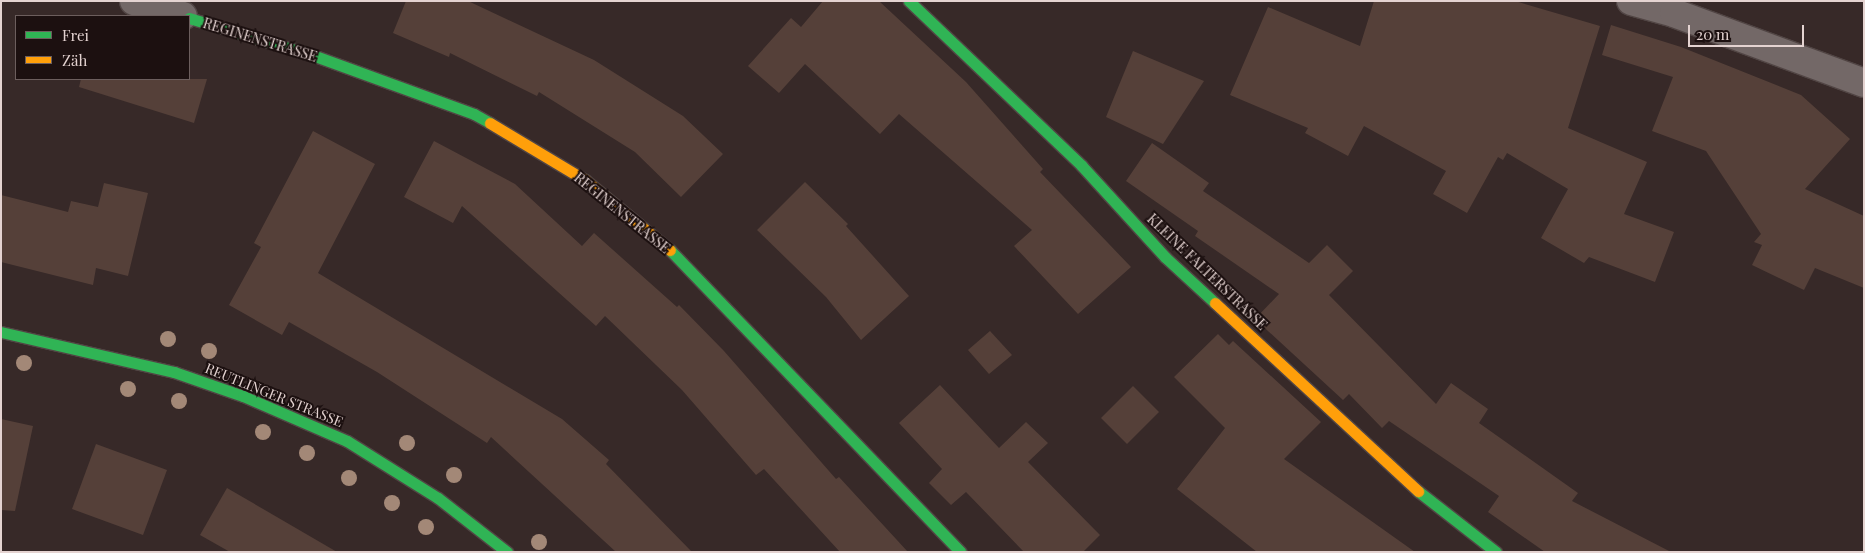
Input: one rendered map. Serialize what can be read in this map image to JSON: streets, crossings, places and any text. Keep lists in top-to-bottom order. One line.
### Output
{"streets":{"street":["REGINENSTRASSE","KLEINE FALTERSTRASSE","REUTLINGER STRASSE"]},"legend":["Frei","Zäh"],"scale_bar":"20 m"}
